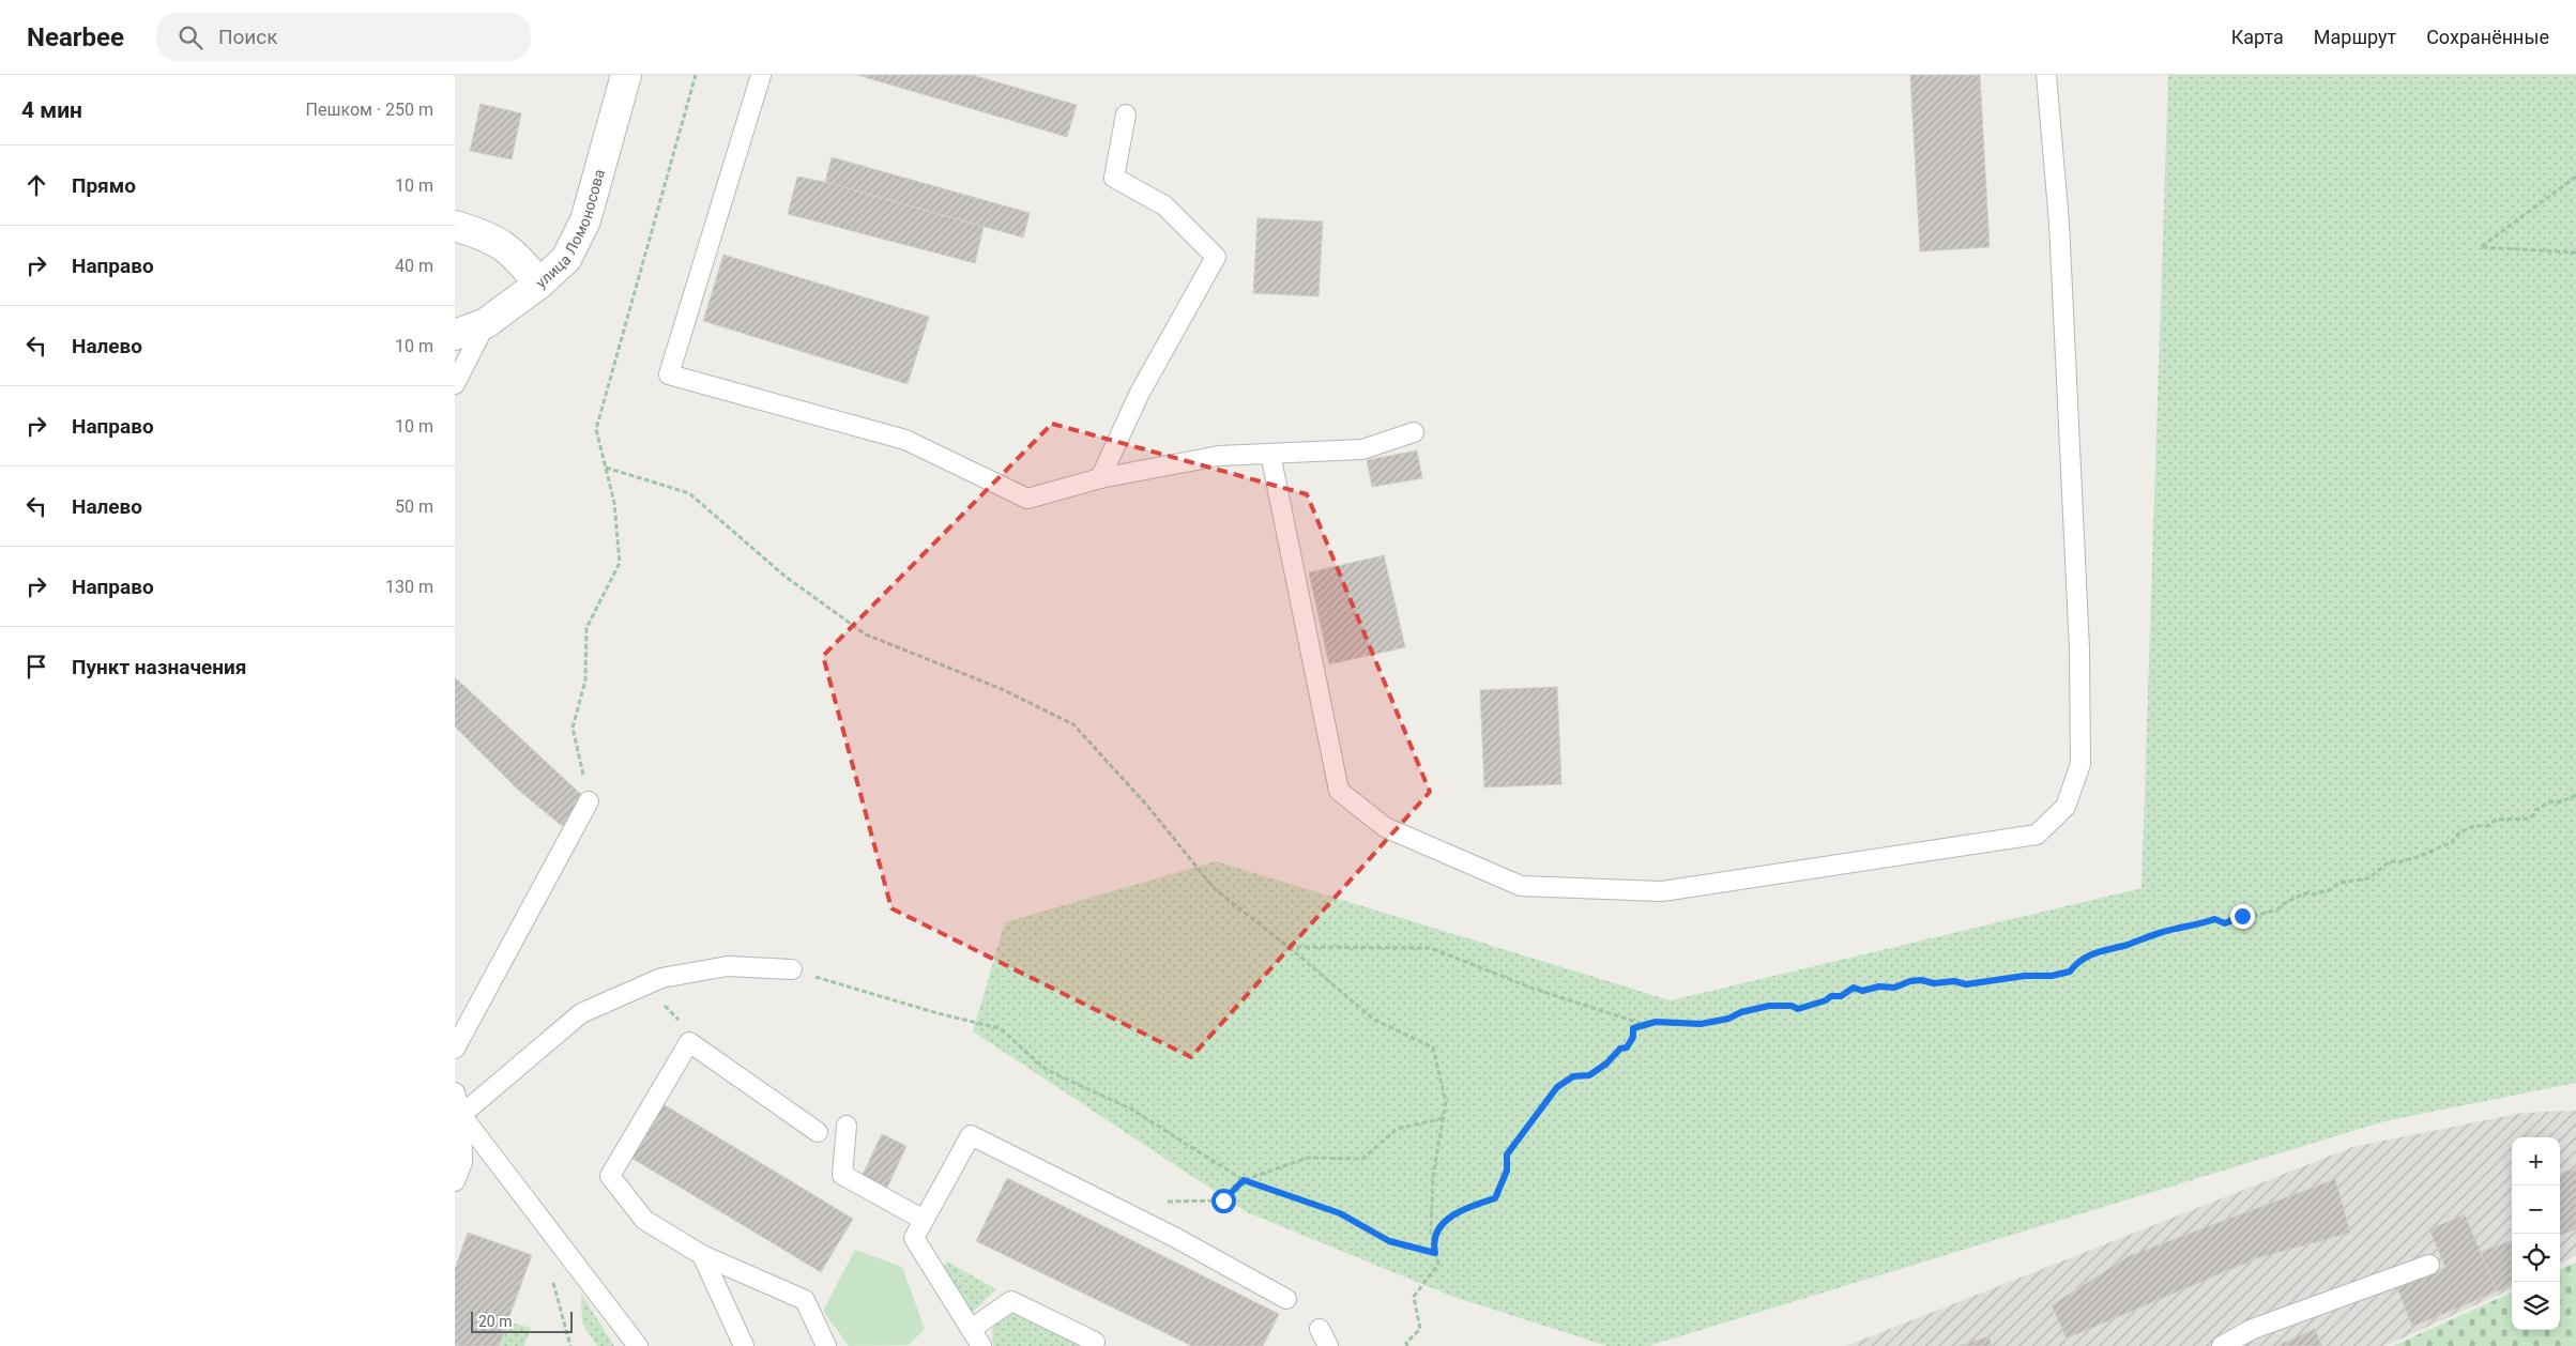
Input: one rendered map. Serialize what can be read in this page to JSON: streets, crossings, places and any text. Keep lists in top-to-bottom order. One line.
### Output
{"streets":{"main road":["улица Ломоносова"]},"scale_bar":"20 m","page":{"header":"Nearbee","search":"Поиск","nav":["Карта","Маршрут","Сохранённые"],"heading":["4 мин","Пешком · 250 m"],"list":[["Прямо","10 m"],["Направо","40 m"],["Налево","10 m"],["Направо","10 m"],["Налево","50 m"],["Направо","130 m"],"Пункт назначения"],"map_buttons":["+","−"],"scale":"20 m"}}
